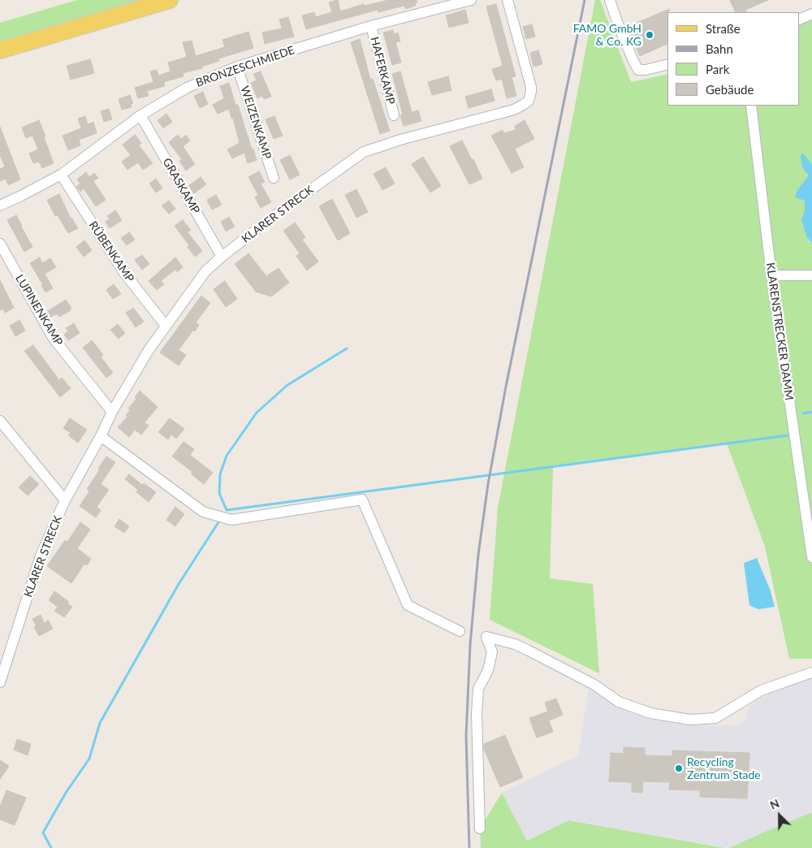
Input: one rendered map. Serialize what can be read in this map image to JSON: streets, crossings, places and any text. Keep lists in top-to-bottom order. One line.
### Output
{"streets":{"street":["BRONZESCHMIEDE","HAFERKAMP","WEIZENKAMP","GRASKAMP","KLARER STRECK","RÜBENKAMP","LUPINENKAMP","KLARENSTRECKER DAMM"]},"crossings":[["BRONZESCHMIEDE","HAFERKAMP"],["BRONZESCHMIEDE","WEIZENKAMP"],["BRONZESCHMIEDE","GRASKAMP"],["BRONZESCHMIEDE","RÜBENKAMP"],["GRASKAMP","KLARER STRECK"],["KLARER STRECK","RÜBENKAMP"],["KLARER STRECK","LUPINENKAMP"]],"places":["FAMO GmbH & Co. KG","Recycling Zentrum Stade"],"legend":["Straße","Bahn","Park","Gebäude"],"north":"top left"}
